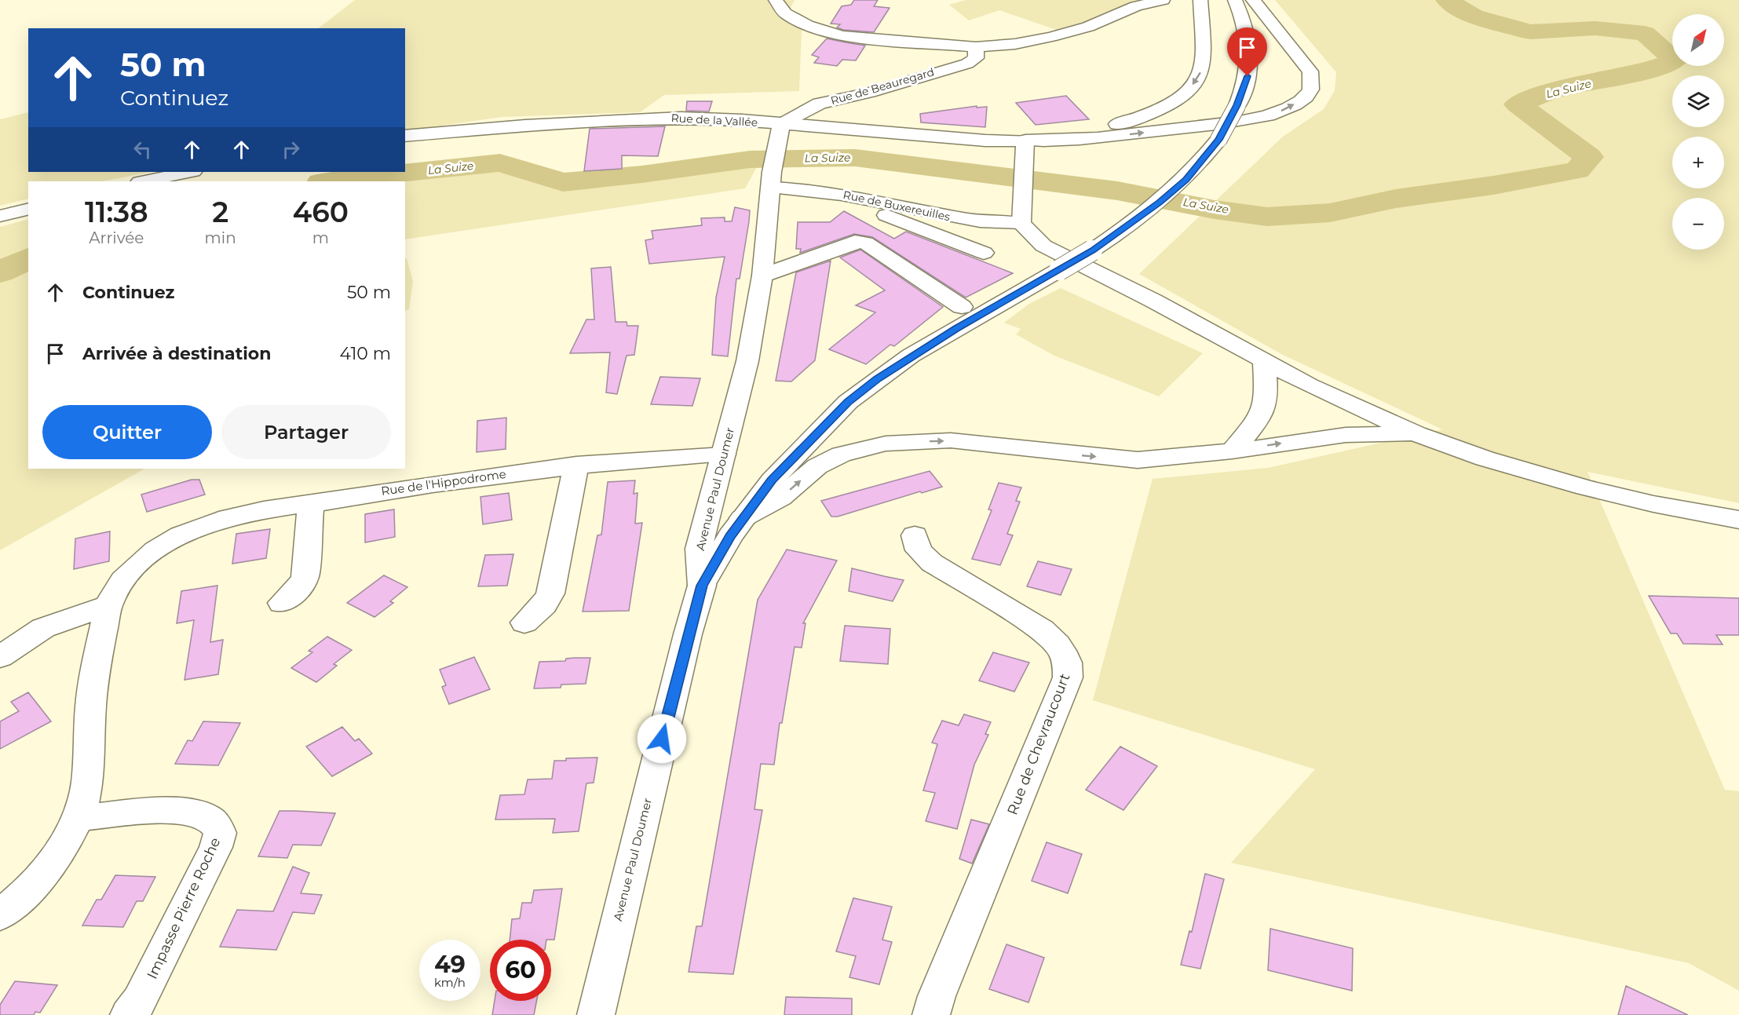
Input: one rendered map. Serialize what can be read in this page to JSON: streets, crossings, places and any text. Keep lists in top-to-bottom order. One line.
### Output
{"streets":{"main road":["Rue de Beauregard","Rue de la Vallée","Rue de Buxereuilles","Rue de l'Hippodrome","Avenue Paul Doumer","Rue de Chevraucourt","Impasse Pierre Roche"]},"crossings":[["Rue de Beauregard","Rue de la Vallée"],["Rue de Beauregard","Avenue Paul Doumer"],["Rue de la Vallée","Avenue Paul Doumer"],["Rue de Buxereuilles","Avenue Paul Doumer"],["Rue de l'Hippodrome","Avenue Paul Doumer"],["Rue de l'Hippodrome","Impasse Pierre Roche"]],"water":["La Suize"],"north":"top right","page":{"map_buttons":["+","−"],"turn":["50 m","Continuez"],"eta":["11:38","Arrivée","2","min","460","m"],"list":[{"name":"Continuez","value":"50 m"},{"name":"Arrivée à destination","value":"410 m"}],"buttons":["Quitter","Partager"],"speed":"49 km/h","limit":"60"}}
